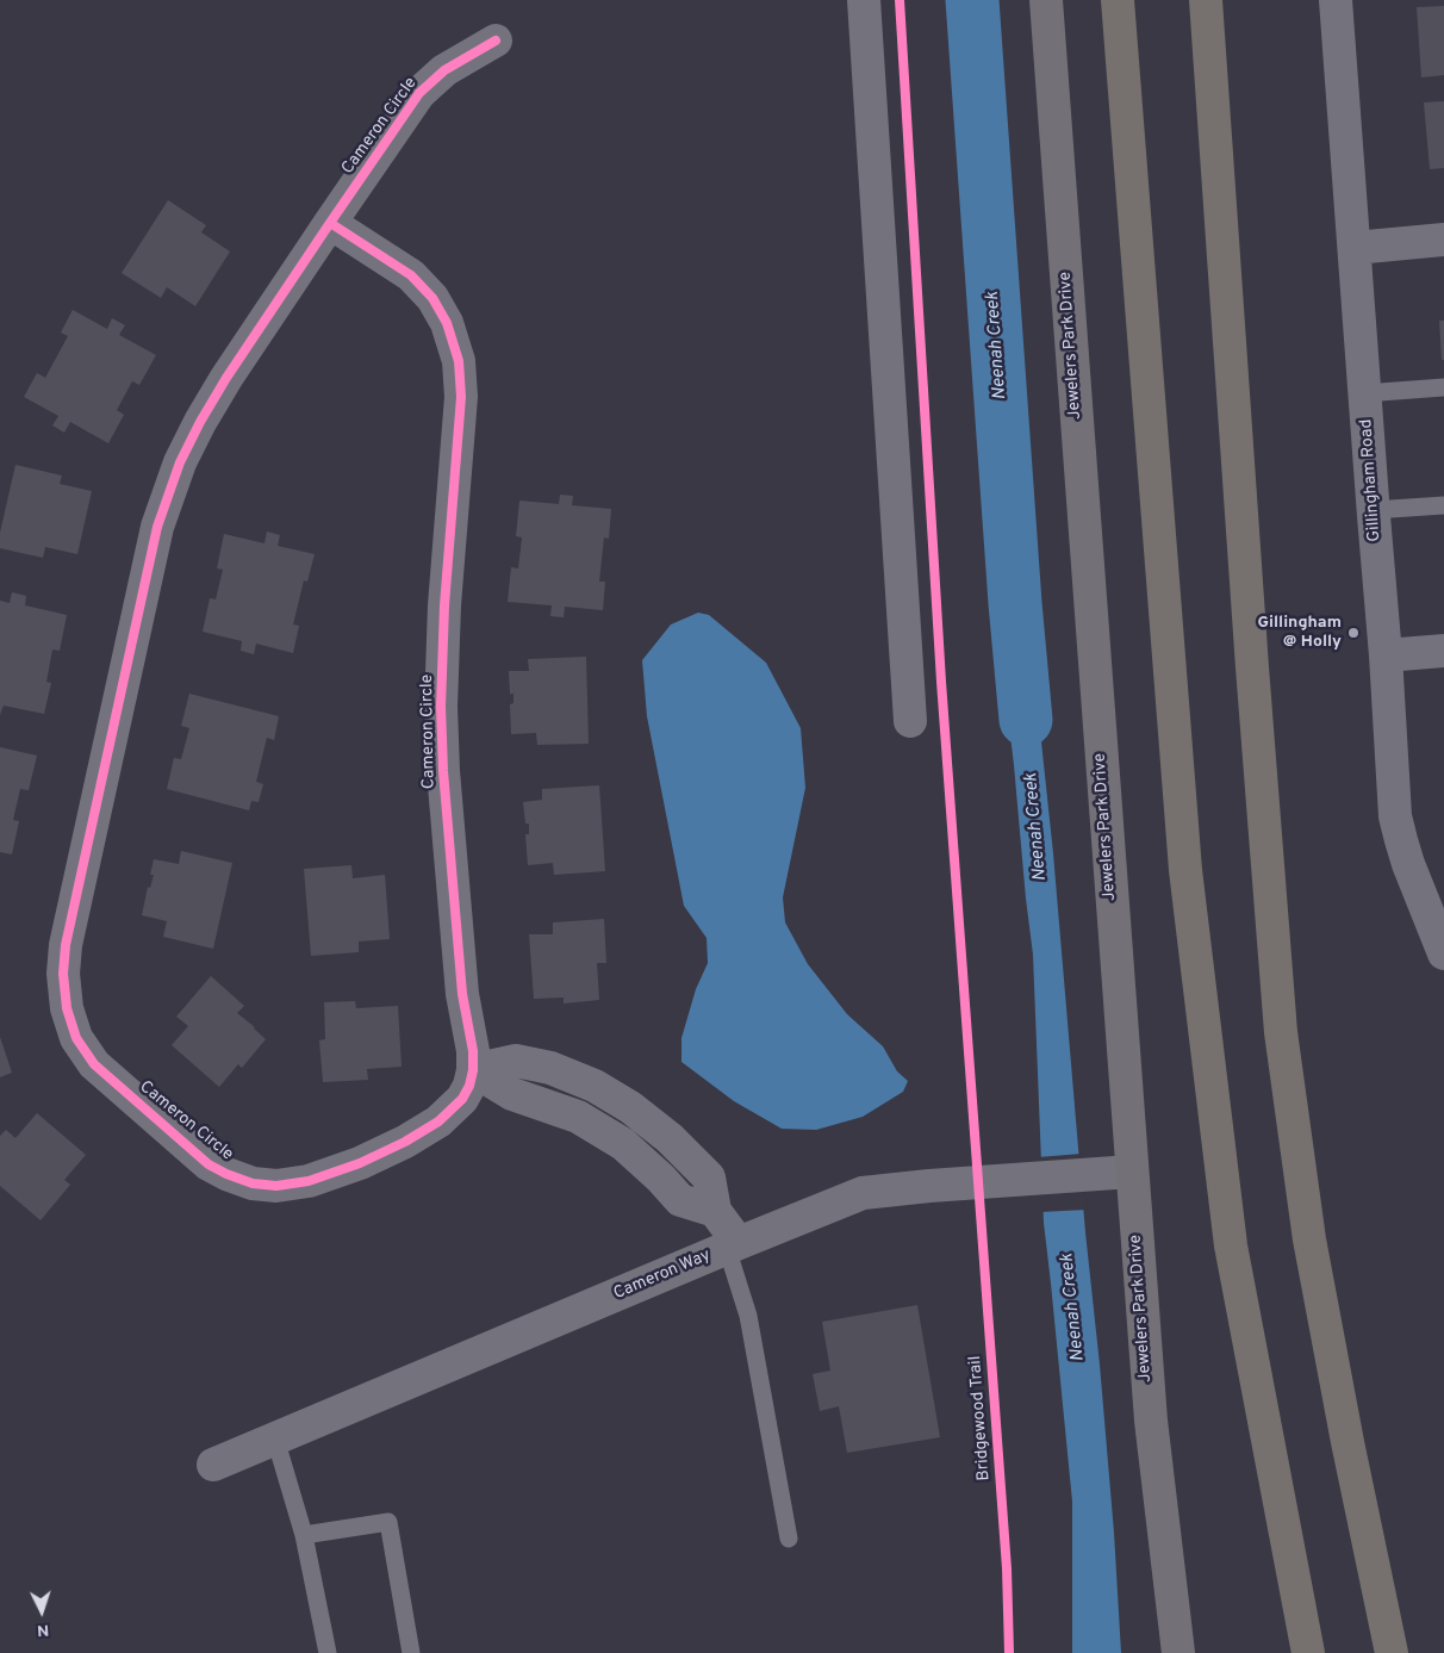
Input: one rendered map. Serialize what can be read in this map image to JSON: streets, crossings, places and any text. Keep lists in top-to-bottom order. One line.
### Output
{"streets":{"street":["Cameron Circle","Jewelers Park Drive","Gillingham Road","Cameron Way"],"cycle path":["Bridgewood Trail"]},"crossings":[["Jewelers Park Drive","Cameron Way"]],"water":["Neenah Creek"],"places":["Gillingham @ Holly"],"north":"bottom"}
